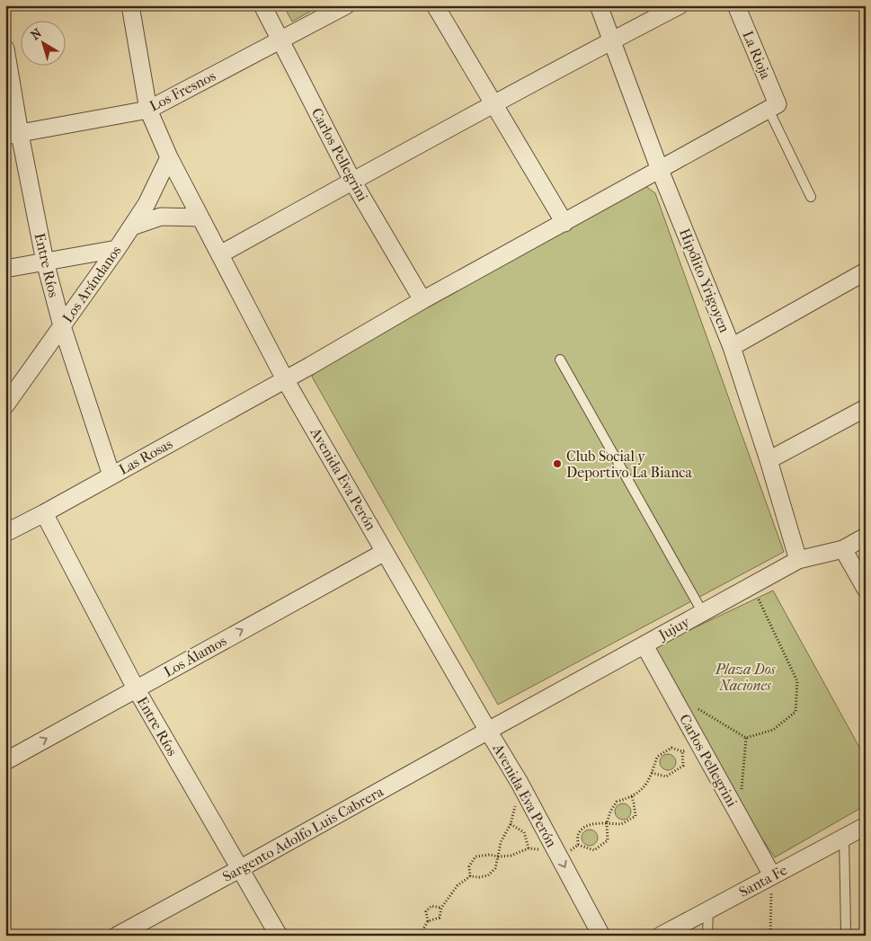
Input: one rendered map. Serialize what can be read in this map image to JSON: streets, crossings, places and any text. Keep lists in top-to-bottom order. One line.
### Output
{"streets":{"street":["La Rioja","Los Fresnos","Carlos Pellegrini","Entre Ríos","Hipólito Yrigoyen","Los Arándanos","Las Rosas","Avenida Eva Perón","Jujuy","Los Álamos","Sargento Adolfo Luis Cabrera","Santa Fe"]},"crossings":[["La Rioja","Las Rosas"],["Los Fresnos","Carlos Pellegrini"],["Los Fresnos","Entre Ríos"],["Los Fresnos","Avenida Eva Perón"],["Carlos Pellegrini","Las Rosas"],["Carlos Pellegrini","Jujuy"],["Carlos Pellegrini","Santa Fe"],["Entre Ríos","Los Arándanos"],["Entre Ríos","Las Rosas"],["Entre Ríos","Los Álamos"],["Entre Ríos","Sargento Adolfo Luis Cabrera"],["Hipólito Yrigoyen","Las Rosas"],["Hipólito Yrigoyen","Jujuy"],["Los Arándanos","Avenida Eva Perón"],["Las Rosas","Avenida Eva Perón"],["Avenida Eva Perón","Jujuy"],["Avenida Eva Perón","Los Álamos"],["Avenida Eva Perón","Sargento Adolfo Luis Cabrera"],["Jujuy","Sargento Adolfo Luis Cabrera"]],"one_way":["Los Álamos"],"parks":["Plaza Dos Naciones"],"places":["Club Social y Deportivo La Bianca"],"north":"top left"}
